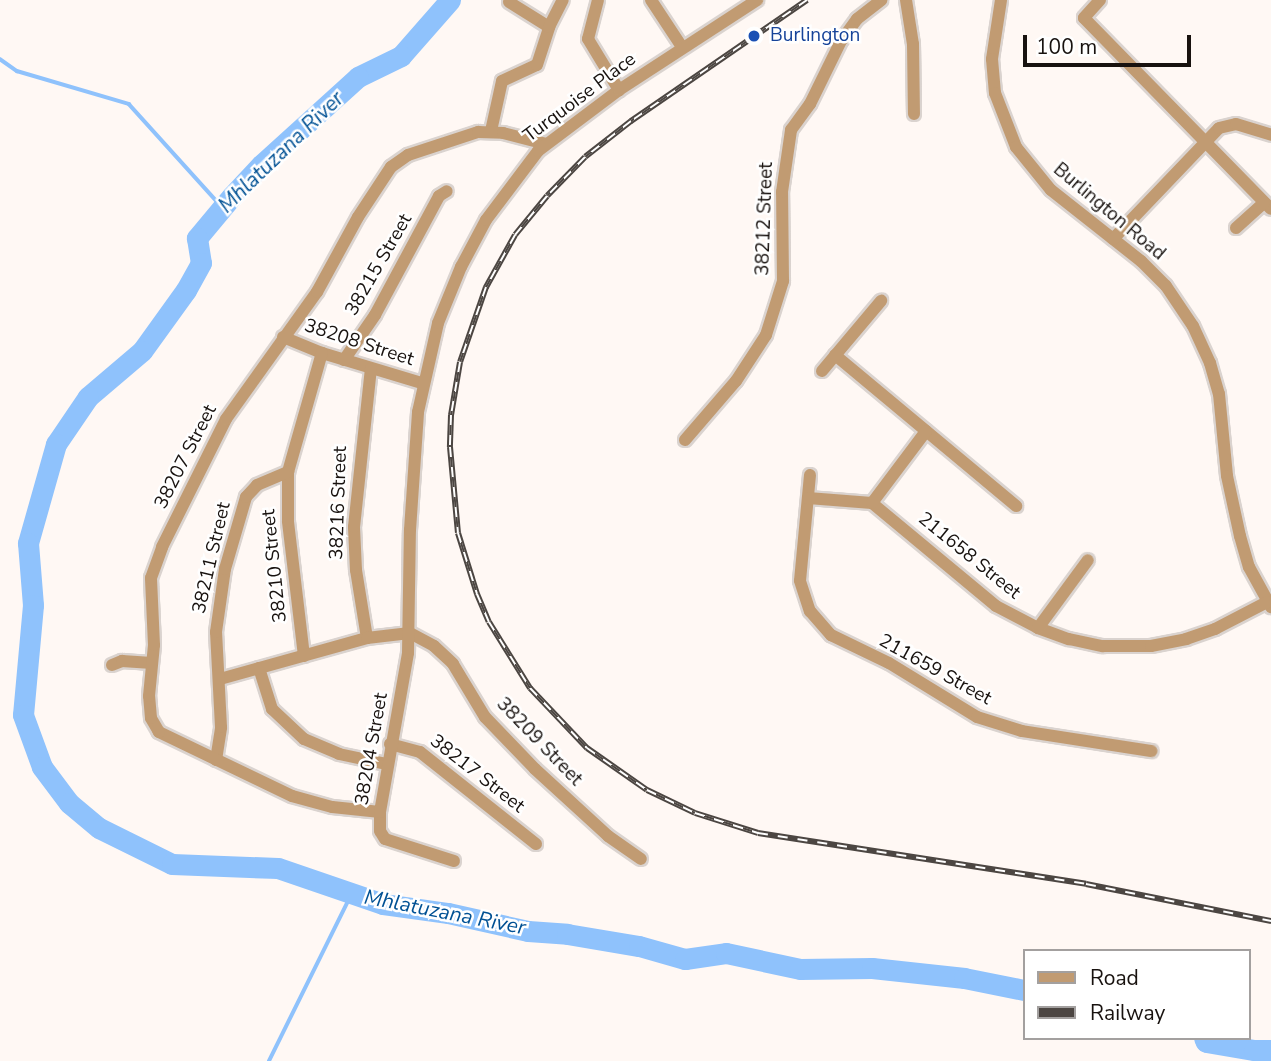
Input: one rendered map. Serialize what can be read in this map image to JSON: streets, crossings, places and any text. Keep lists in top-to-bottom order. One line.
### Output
{"streets":{"street":["Turquoise Place","Burlington Road","38212 Street","38215 Street","38208 Street","38207 Street","38216 Street","211658 Street","38211 Street","38210 Street","211659 Street","38209 Street","38204 Street","38217 Street"]},"crossings":[["Turquoise Place","38208 Street"],["Turquoise Place","38207 Street"],["Turquoise Place","38209 Street"],["Turquoise Place","38204 Street"],["Burlington Road","211658 Street"],["38215 Street","38208 Street"],["38208 Street","38207 Street"],["38208 Street","38216 Street"],["38208 Street","38210 Street"],["38207 Street","38211 Street"],["38207 Street","38204 Street"],["38211 Street","38210 Street"],["38209 Street","38204 Street"],["38204 Street","38217 Street"]],"water":["Mhlatuzana River"],"places":["Burlington"],"legend":["Road","Railway"],"scale_bar":"100 m"}
